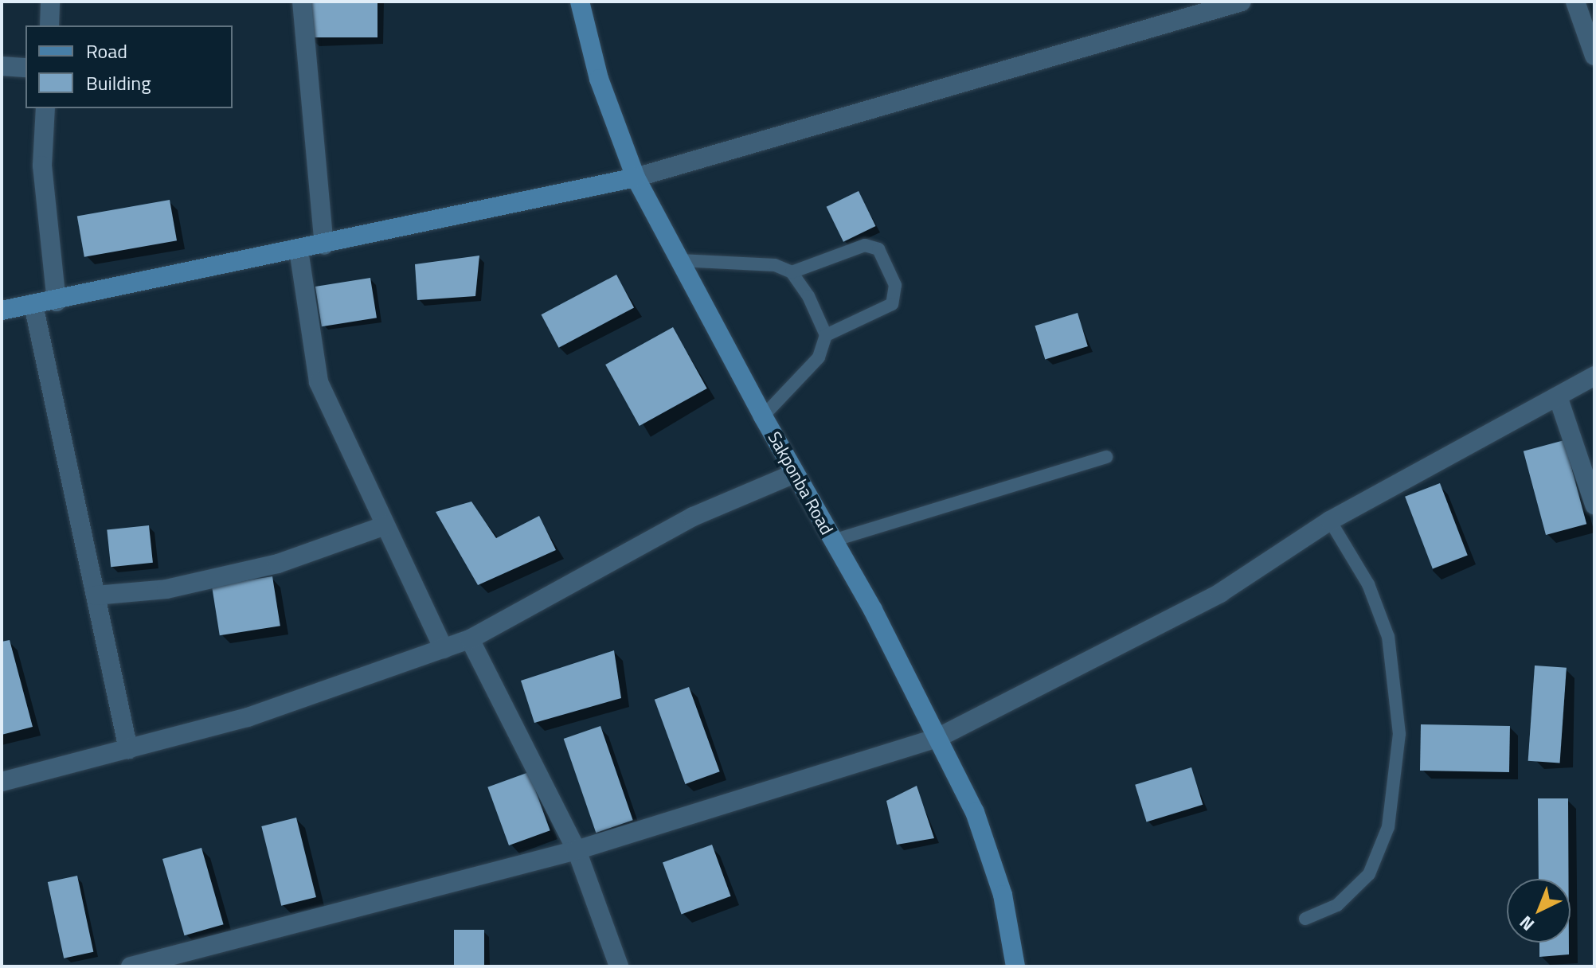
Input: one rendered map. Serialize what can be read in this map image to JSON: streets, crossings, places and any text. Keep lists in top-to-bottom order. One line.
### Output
{"streets":{"main road":["Sakponba Road"]},"legend":["Road","Building"],"north":"bottom left"}
